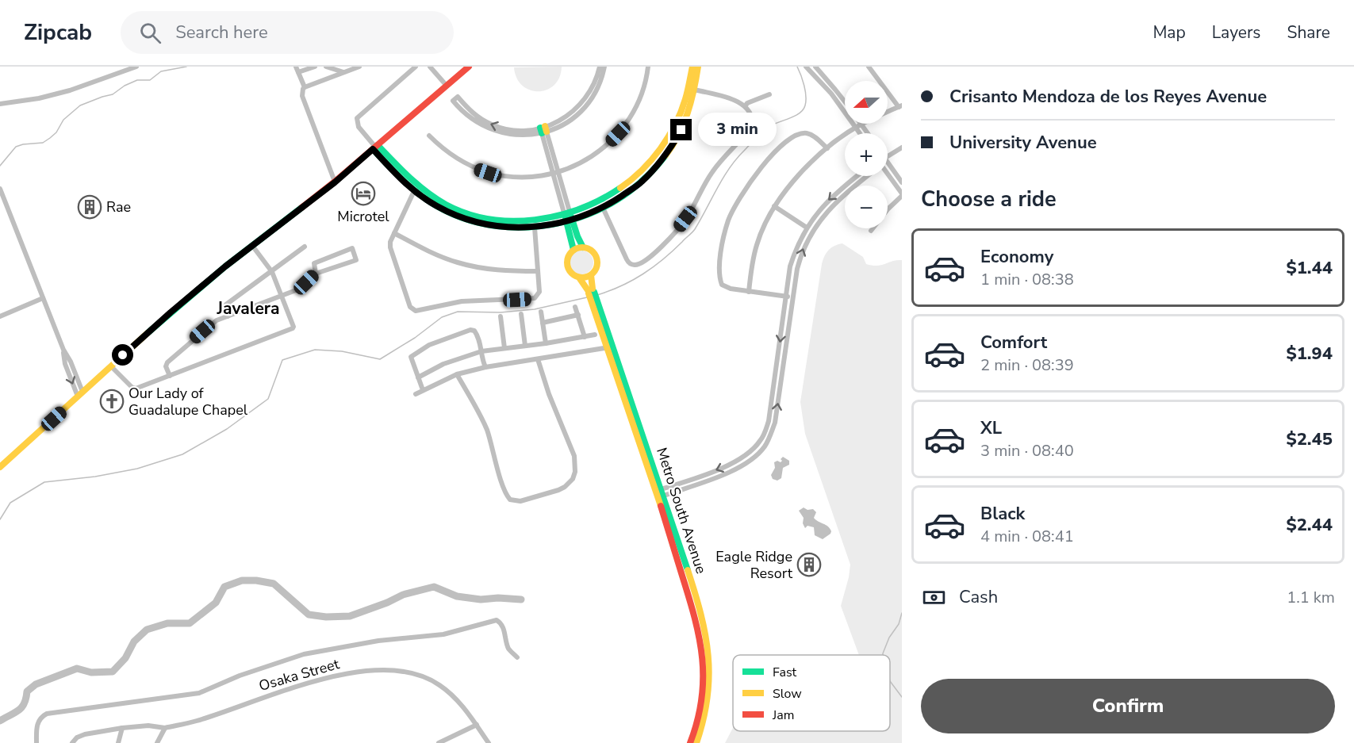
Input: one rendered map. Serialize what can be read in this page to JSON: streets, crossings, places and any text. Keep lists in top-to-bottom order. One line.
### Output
{"streets":{"street":["Metro South Avenue","Osaka Street"]},"districts":["Javalera"],"places":{"hotel":["Microtel"],"building":["Rae","Eagle Ridge Resort"],"church":["Our Lady of Guadalupe Chapel"]},"legend":["Fast","Slow","Jam"],"north":"left","page":{"header":"Zipcab","search":"Search here","nav":["Map","Layers","Share"],"banner":["Crisanto Mendoza de los Reyes Avenue","University Avenue"],"map_buttons":["+","−"],"bubble":"3 min","heading":"Choose a ride","list":[{"name":"Economy","note":"1 min · 08:38","value":"$1.44"},{"name":"Comfort","note":"2 min · 08:39","value":"$1.94"},{"name":"XL","note":"3 min · 08:40","value":"$2.45"},{"name":"Black","note":"4 min · 08:41","value":"$2.44"}],"pay":["Cash","1.1 km"],"buttons":"Confirm"}}
